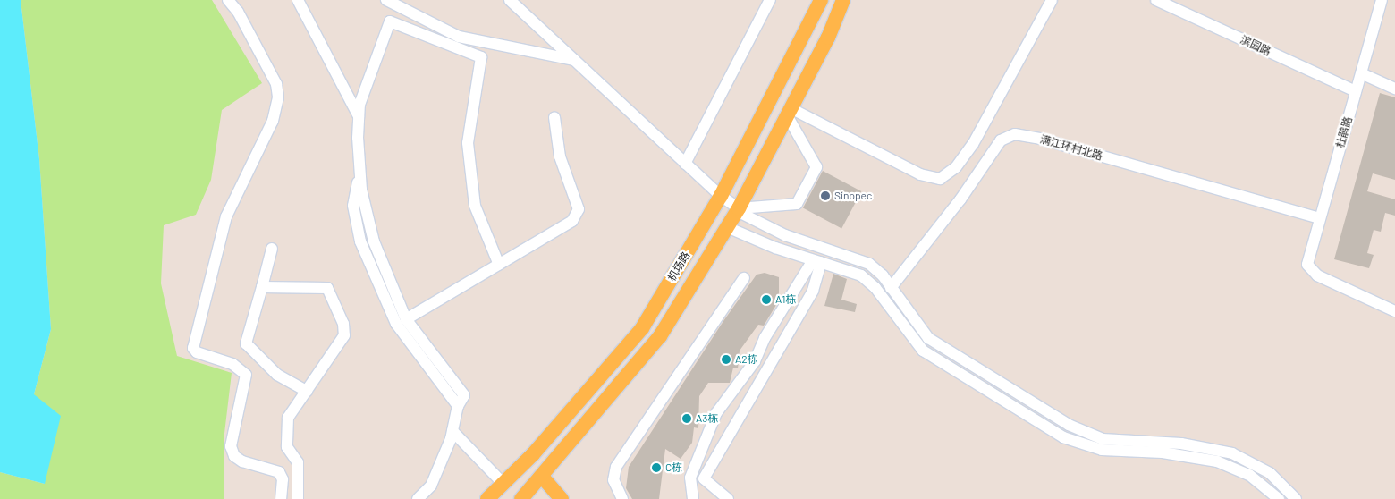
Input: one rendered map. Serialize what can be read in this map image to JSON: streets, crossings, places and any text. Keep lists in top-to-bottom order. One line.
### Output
{"streets":{"main road":["机场路"],"street":["滨园路","杜鹃路","满江环村北路"]},"crossings":[["滨园路","杜鹃路"],["杜鹃路","满江环村北路"]],"places":["Sinopec","A1栋","A2栋","A3栋","C栋"]}
